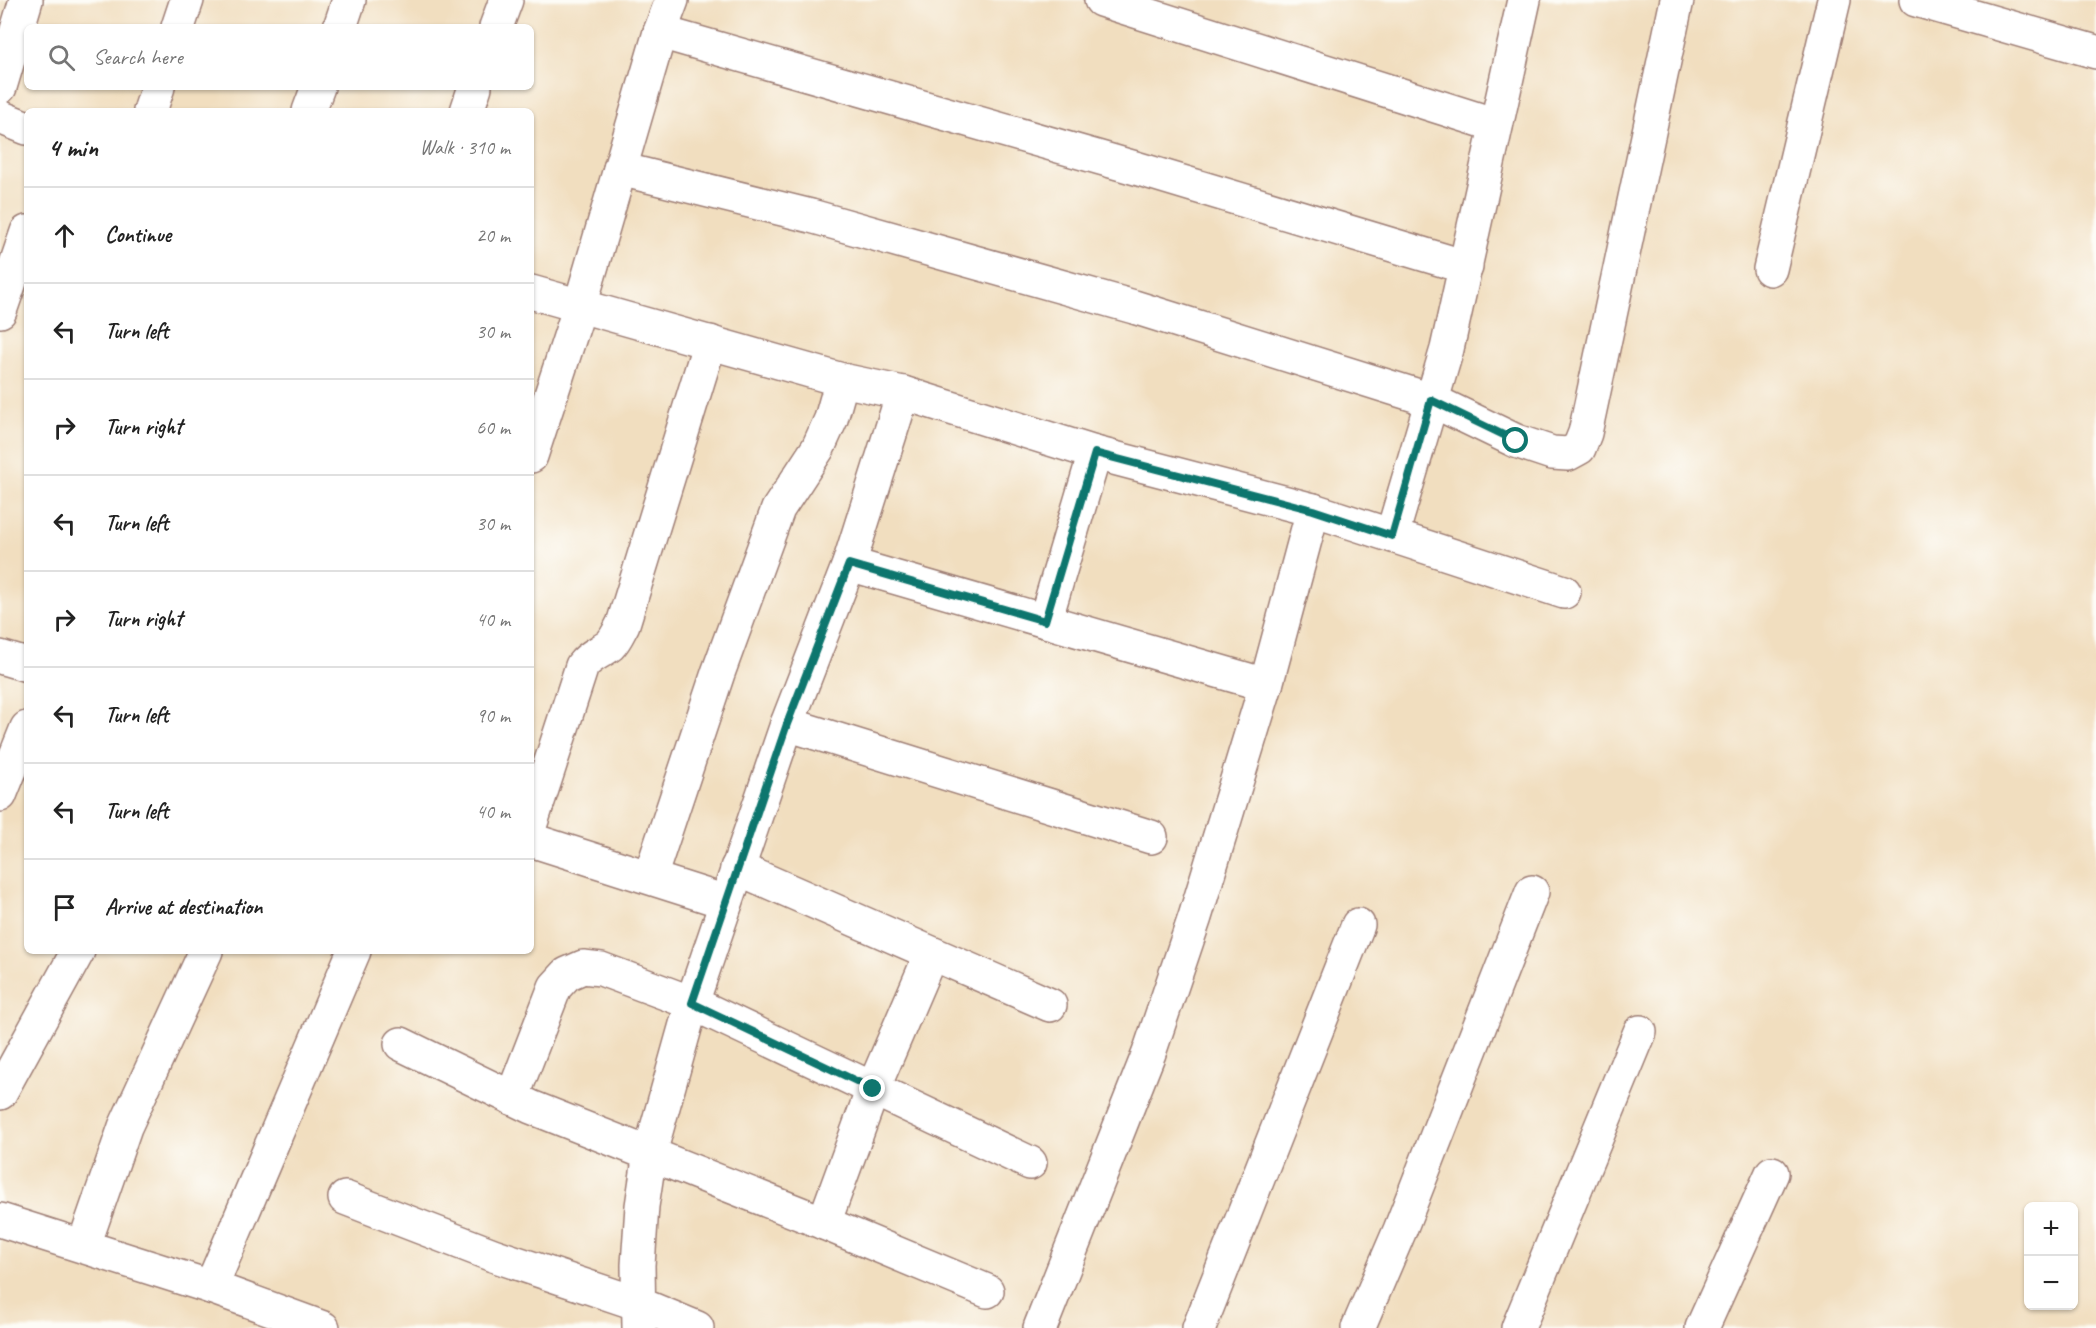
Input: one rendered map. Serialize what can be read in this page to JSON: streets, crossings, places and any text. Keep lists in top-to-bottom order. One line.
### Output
{"page":{"search":"Search here","heading":["4 min","Walk · 310 m"],"list":[["Continue","20 m"],["Turn left","30 m"],["Turn right","60 m"],["Turn left","30 m"],["Turn right","40 m"],["Turn left","90 m"],["Turn left","40 m"],"Arrive at destination"],"map_buttons":["+","−"]}}
